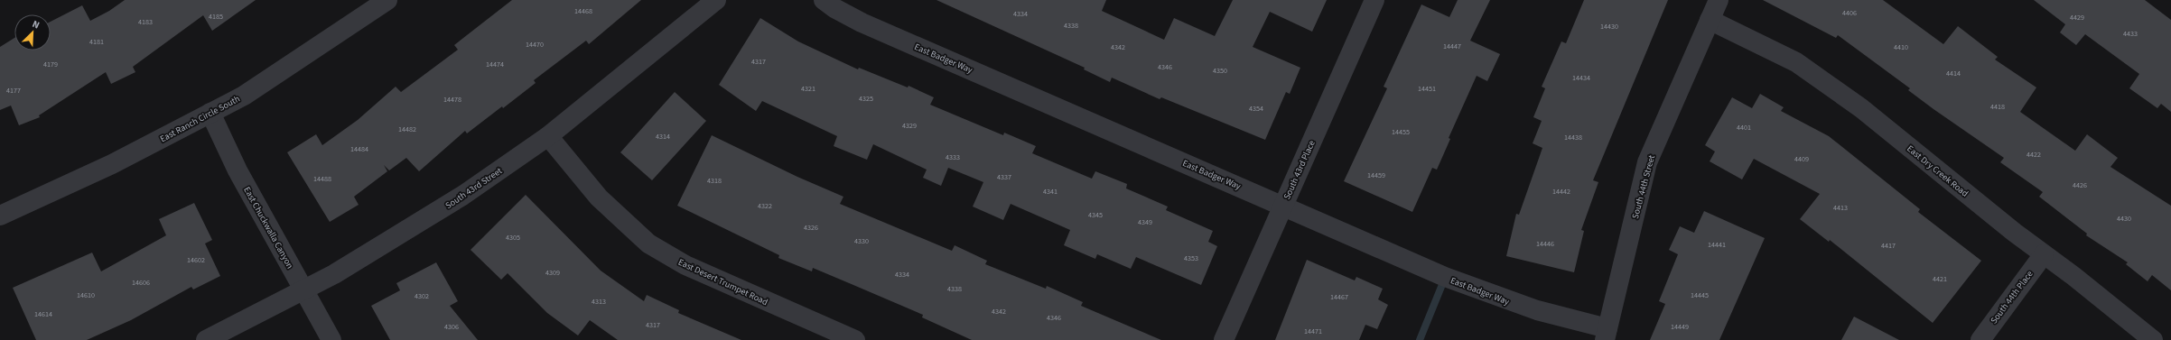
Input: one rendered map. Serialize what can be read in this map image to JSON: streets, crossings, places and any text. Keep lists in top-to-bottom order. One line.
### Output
{"streets":{"street":["East Badger Way","East Ranch Circle South","South 43rd Place","East Dry Creek Road","South 44th Street","South 43rd Street","East Chuckwalla Canyon","East Desert Trumpet Road","South 44th Place"]},"crossings":[["East Badger Way","South 43rd Place"],["East Badger Way","South 44th Street"],["East Ranch Circle South","East Chuckwalla Canyon"],["East Dry Creek Road","South 44th Street"],["East Dry Creek Road","South 44th Place"],["South 43rd Street","East Chuckwalla Canyon"],["South 43rd Street","East Desert Trumpet Road"]],"house_numbers":["14468","4406","4334","4185","4429","4183","4338","14430","4433","4181","14470","14447","4342","4410","4317","4179","14474","4346","4350","4414","14434","4321","14451","4177","4325","14478","4418","4354","4329","4401","14482","14455","4314","14438","14484","4422","4333","4409","14459","4337","14488","4318","4426","4341","14442","4322","4413","4345","4430","4349","4326","4305","4330","14446","14441","4417","4353","14602","4309","4334","4421","14606","4338","14610","14445","4302","14467","4313","4342","14614","4346","4317","4306","14449","14471"],"north":"top right"}
